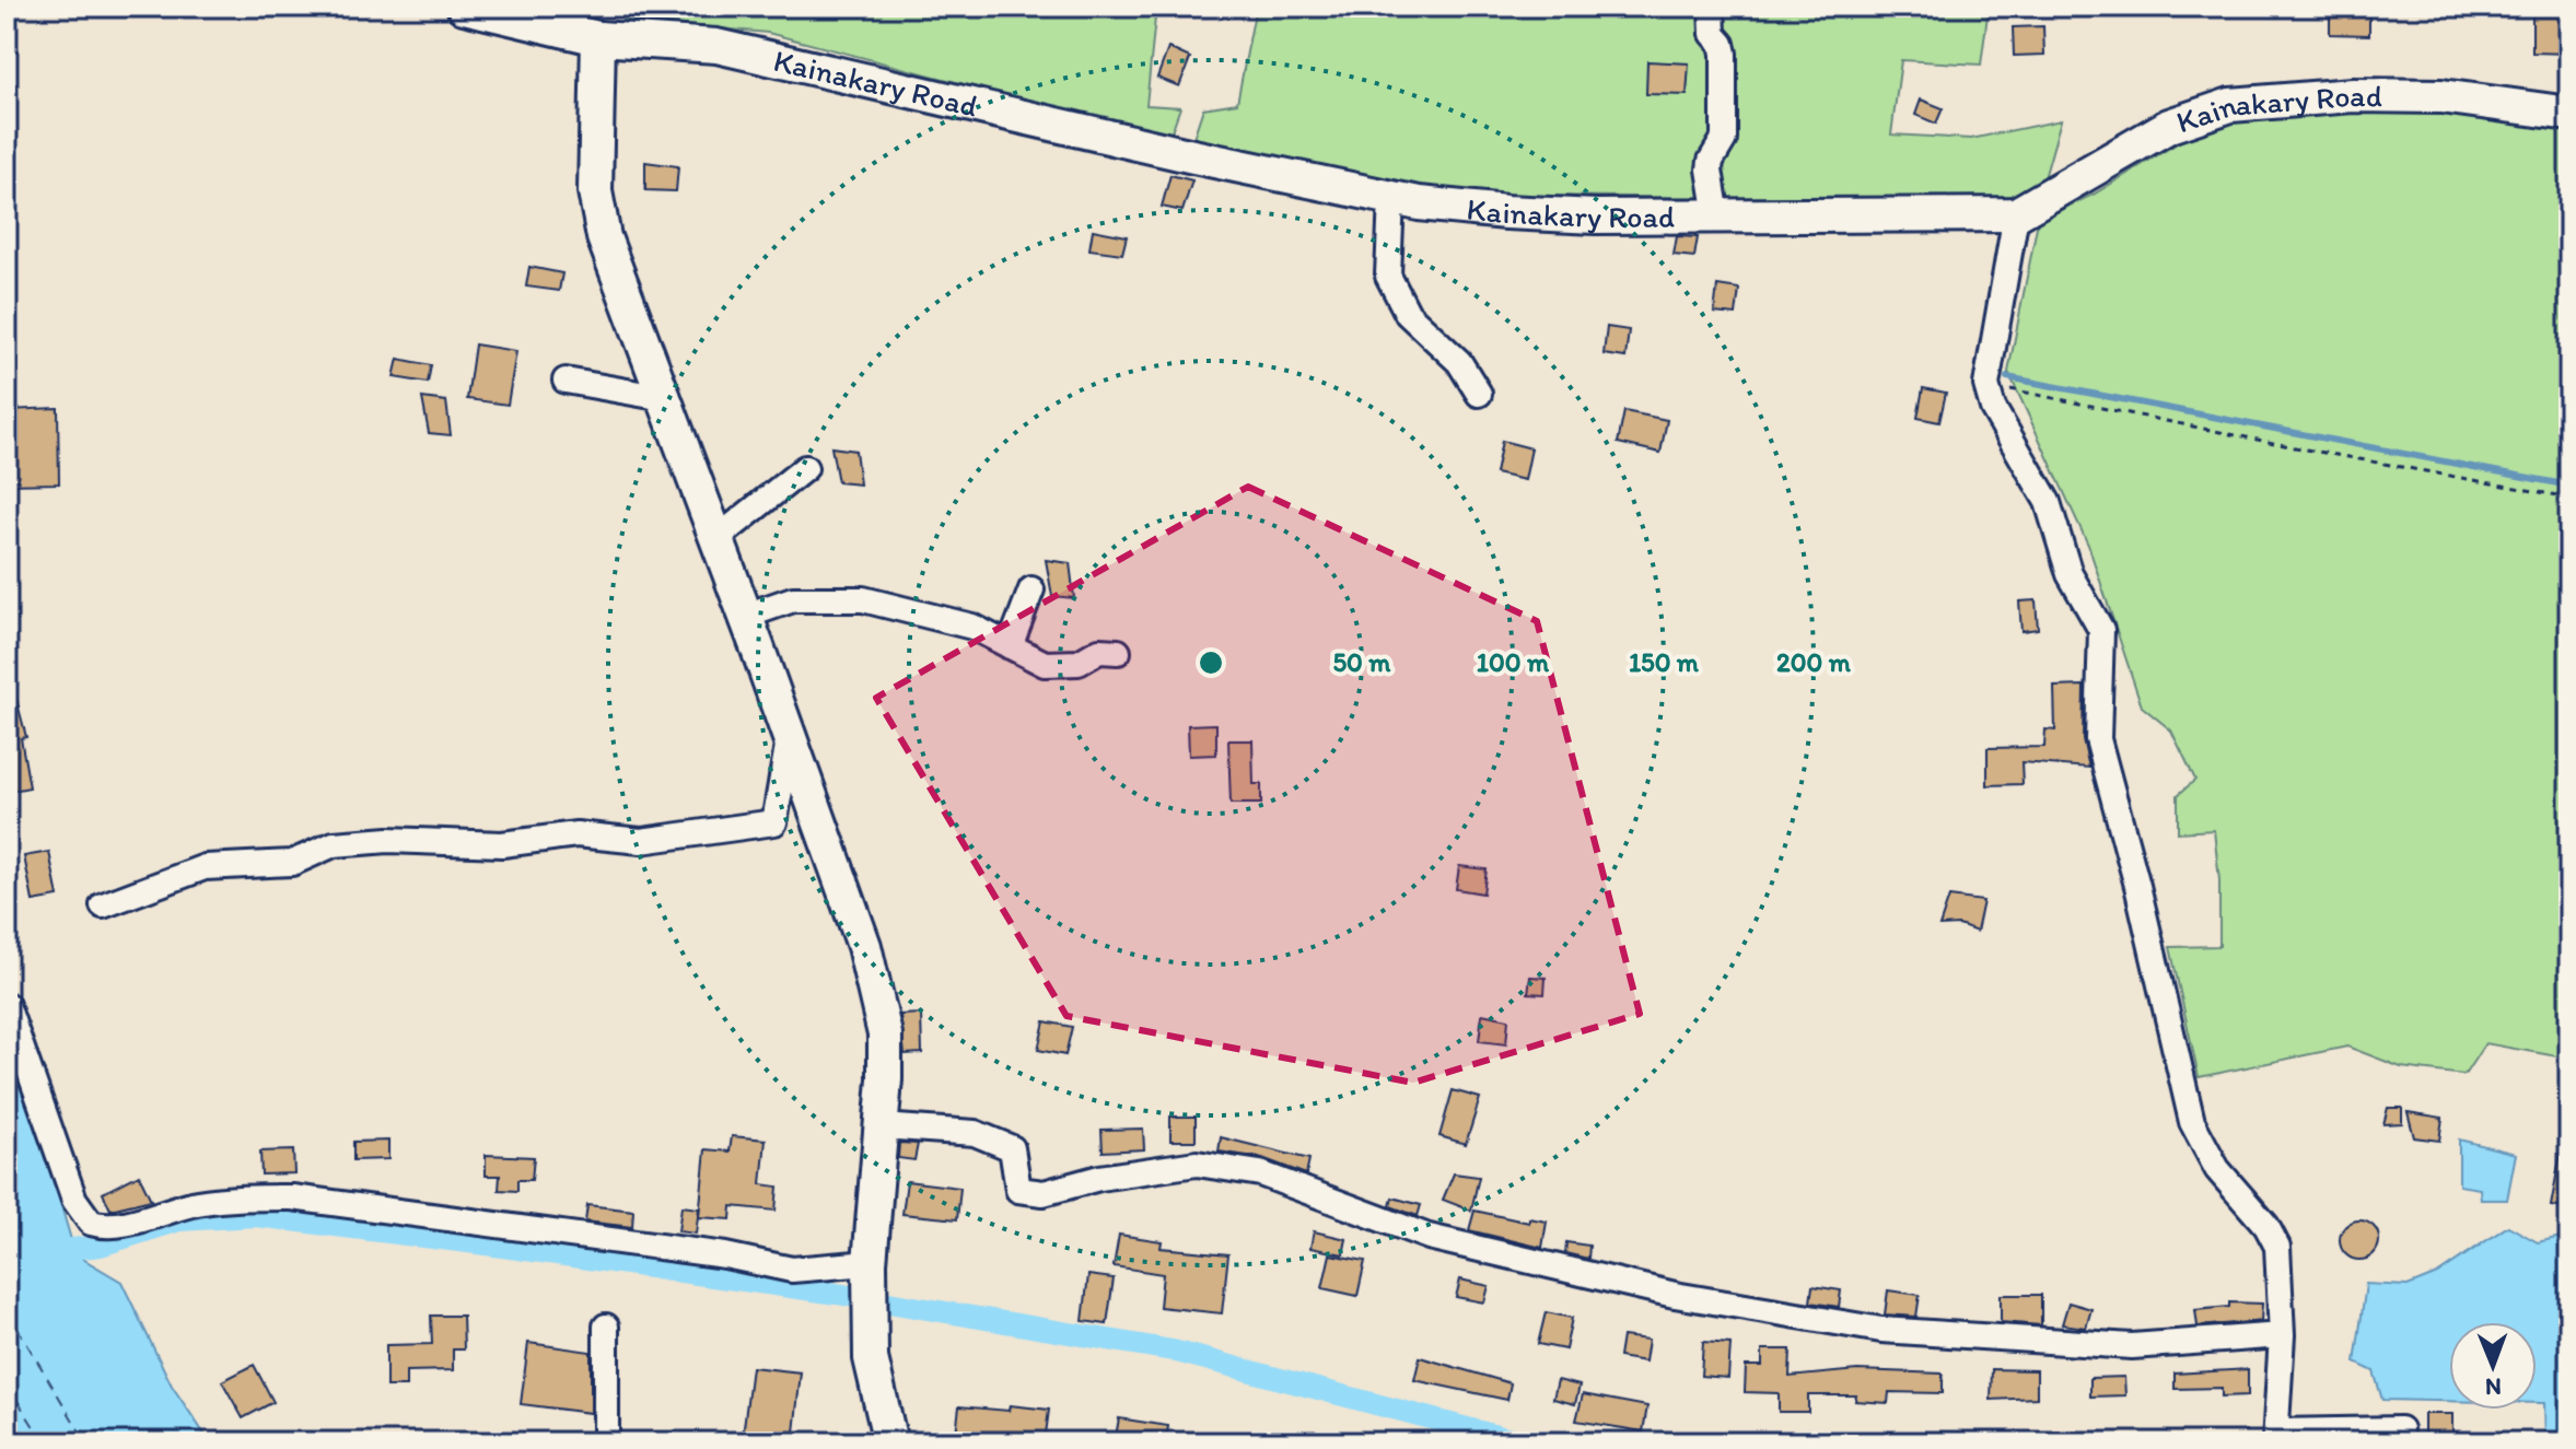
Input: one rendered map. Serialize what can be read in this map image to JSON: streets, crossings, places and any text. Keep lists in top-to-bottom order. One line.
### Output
{"streets":{"main road":["Kainakary Road"]},"north":"bottom","rings":["50 m","100 m","150 m","200 m"]}
